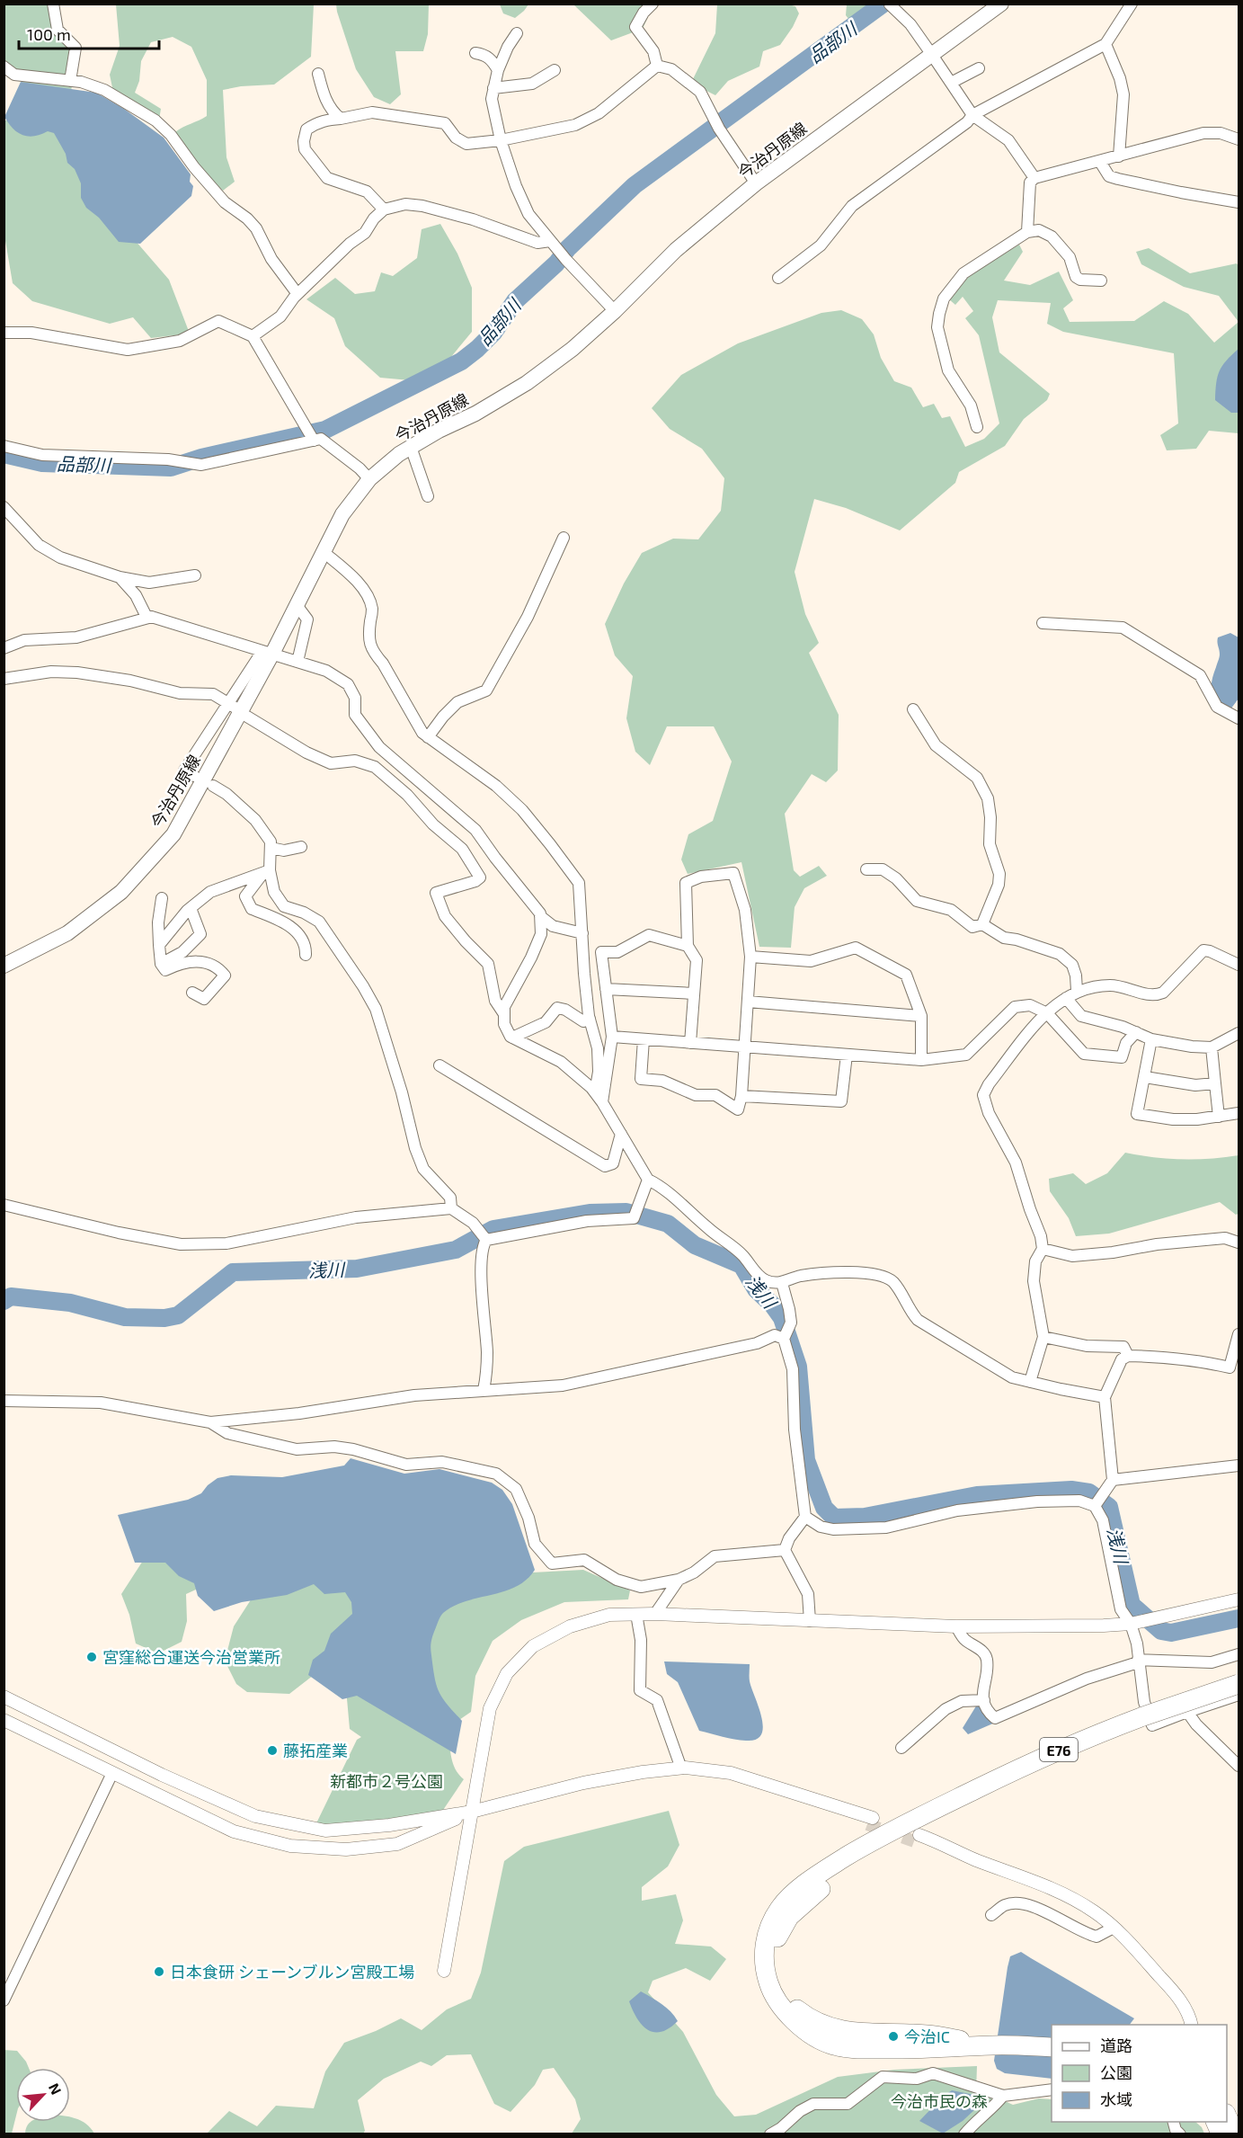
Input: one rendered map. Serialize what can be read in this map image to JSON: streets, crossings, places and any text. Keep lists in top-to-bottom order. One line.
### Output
{"streets":{"highway":["E76"],"main road":["今治丹原線"]},"water":["品部川","浅川"],"parks":["新都市２号公園","今治市民の森"],"places":["宮窪総合運送今治営業所","藤拓産業","日本食研 シェーンブルン宮殿工場","今治IC"],"legend":["道路","公園","水域"],"scale_bar":"100 m","north":"top right"}
